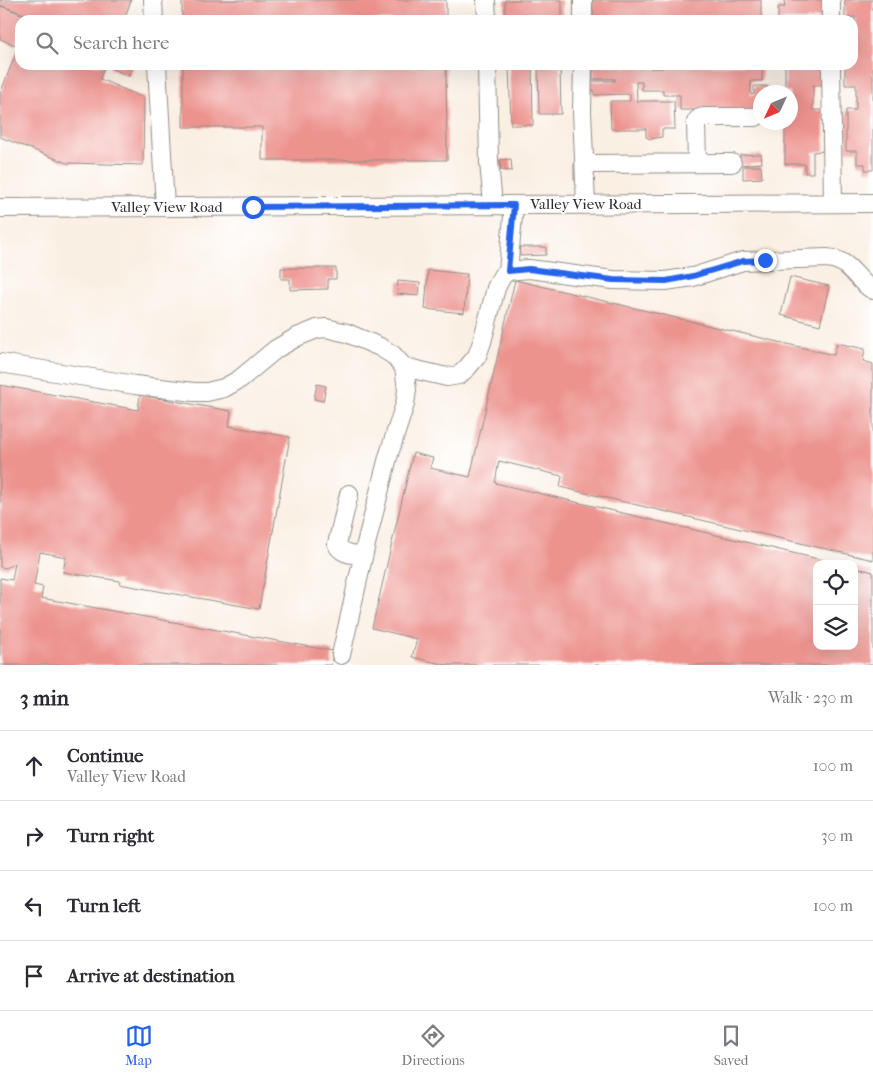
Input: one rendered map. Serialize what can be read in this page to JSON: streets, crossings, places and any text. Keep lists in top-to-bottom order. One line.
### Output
{"streets":{"street":["Valley View Road"]},"north":"bottom left","page":{"search":"Search here","heading":["3 min","Walk · 230 m"],"list":[["Continue","Valley View Road","100 m"],["Turn right","30 m"],["Turn left","100 m"],"Arrive at destination"],"nav":["Map","Directions","Saved"]}}
